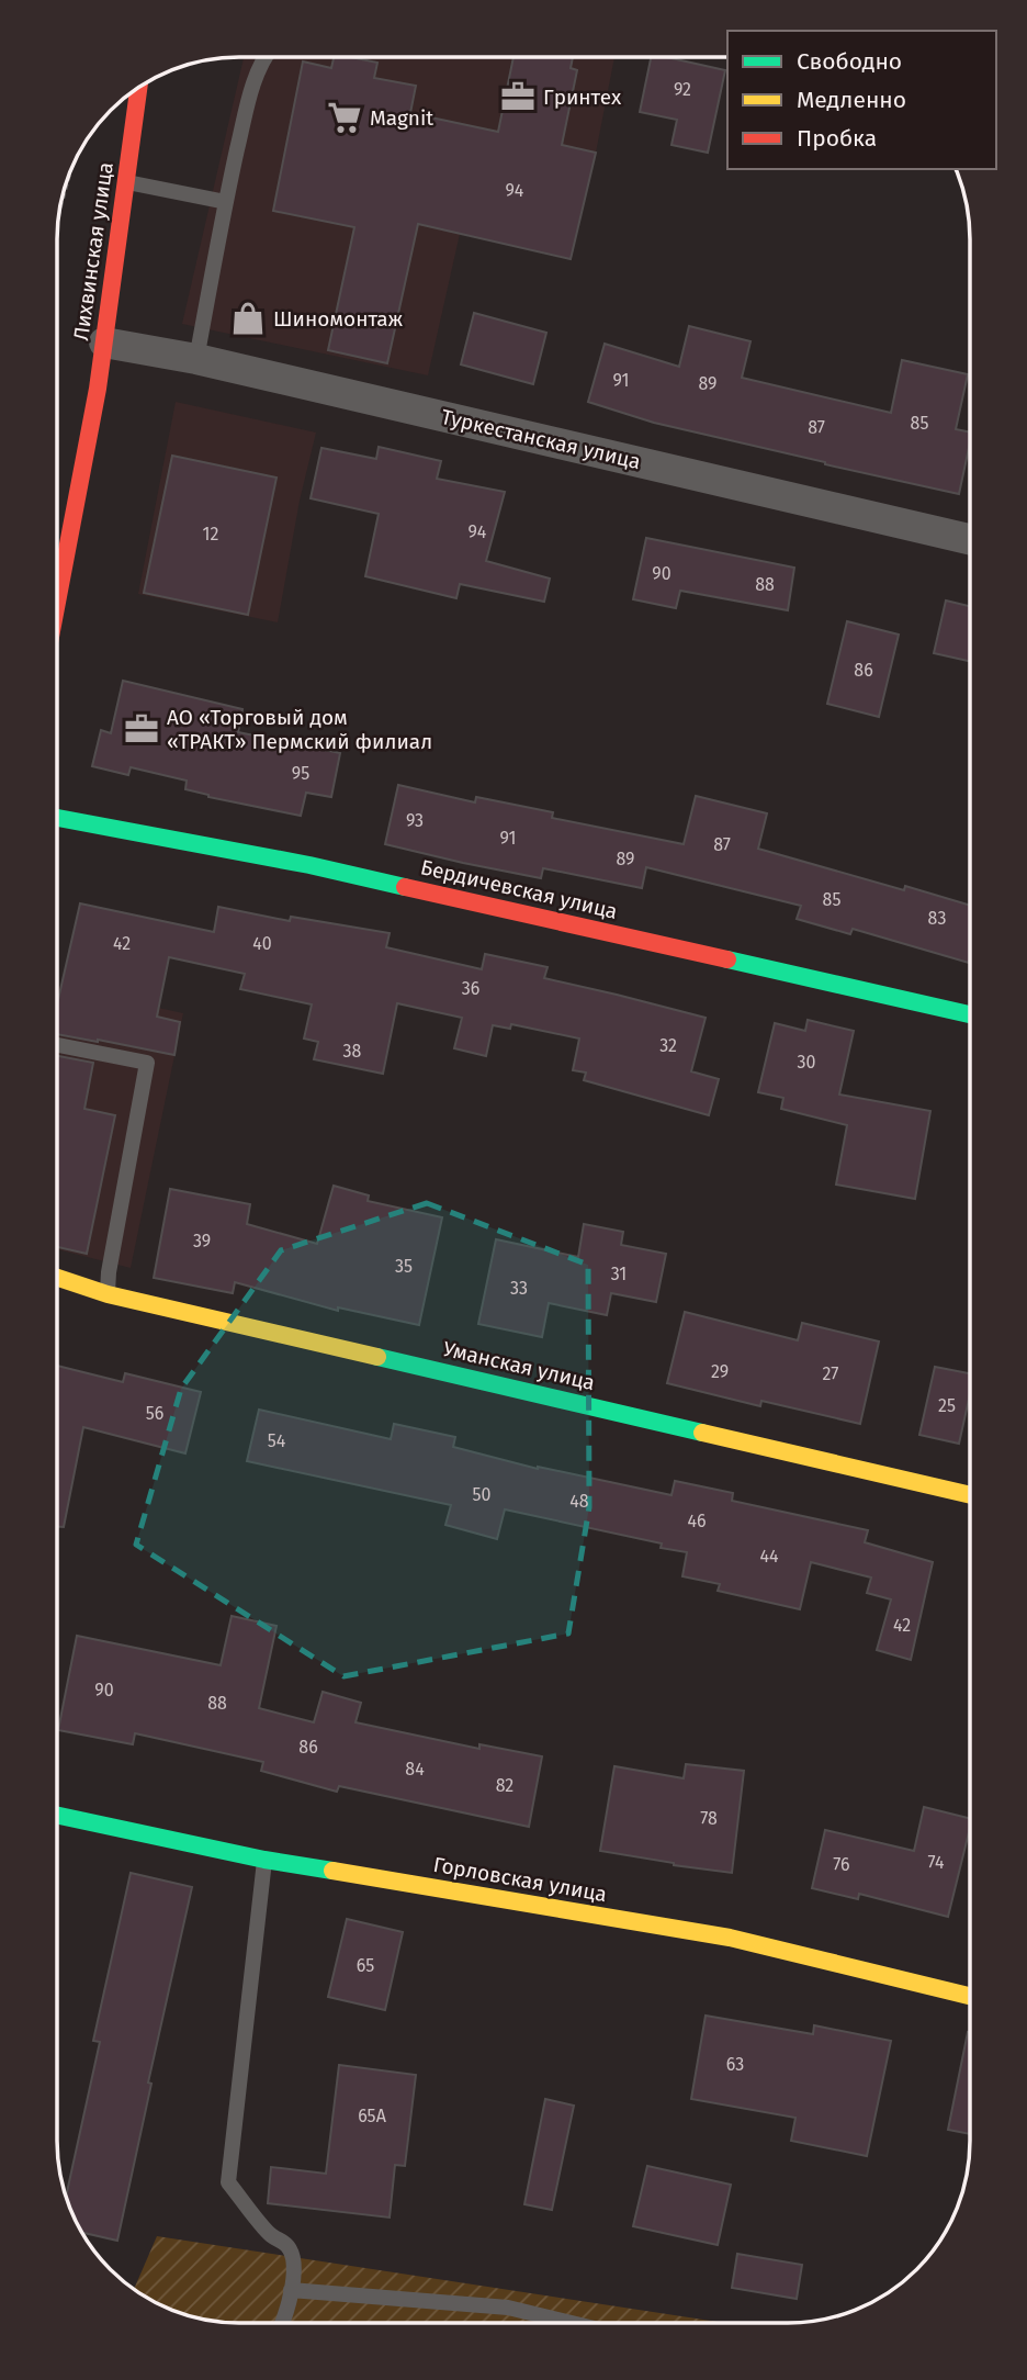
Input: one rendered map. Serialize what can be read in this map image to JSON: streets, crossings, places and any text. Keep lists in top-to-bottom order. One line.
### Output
{"streets":{"street":["Лихвинская улица","Туркестанская улица","Бердичевская улица","Уманская улица","Горловская улица"]},"crossings":[["Лихвинская улица","Туркестанская улица"]],"places":{"office":["Гринтех","АО «Торговый дом «ТРАКТ» Пермский филиал"],"supermarket":["Magnit"],"shop":["Шинoмонтаж"]},"house_numbers":["92","94","91","89","85","87","94","12","90","88","86","95","93","91","87","89","85","83","42","40","36","32","38","30","39","35","31","33","29","27","25","56","54","50","48","46","44","42","90","88","86","84","82","78","74","76","65","63","65А"],"legend":["Свободно","Медленно","Пробка"]}
